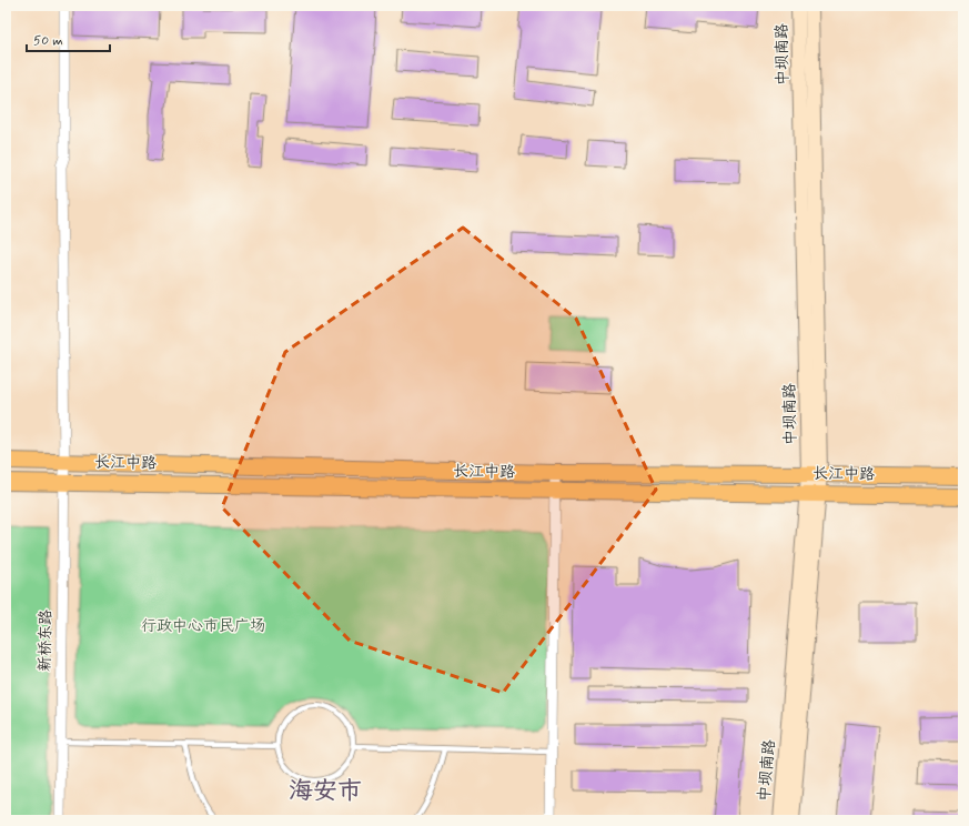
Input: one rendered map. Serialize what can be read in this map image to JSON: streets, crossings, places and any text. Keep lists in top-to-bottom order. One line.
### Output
{"streets":{"main road":["中坝南路","长江中路"],"street":["新桥东路"]},"crossings":[["中坝南路","长江中路"],["长江中路","新桥东路"]],"districts":["海安市"],"parks":["行政中心市民广场"],"scale_bar":"50 m"}
